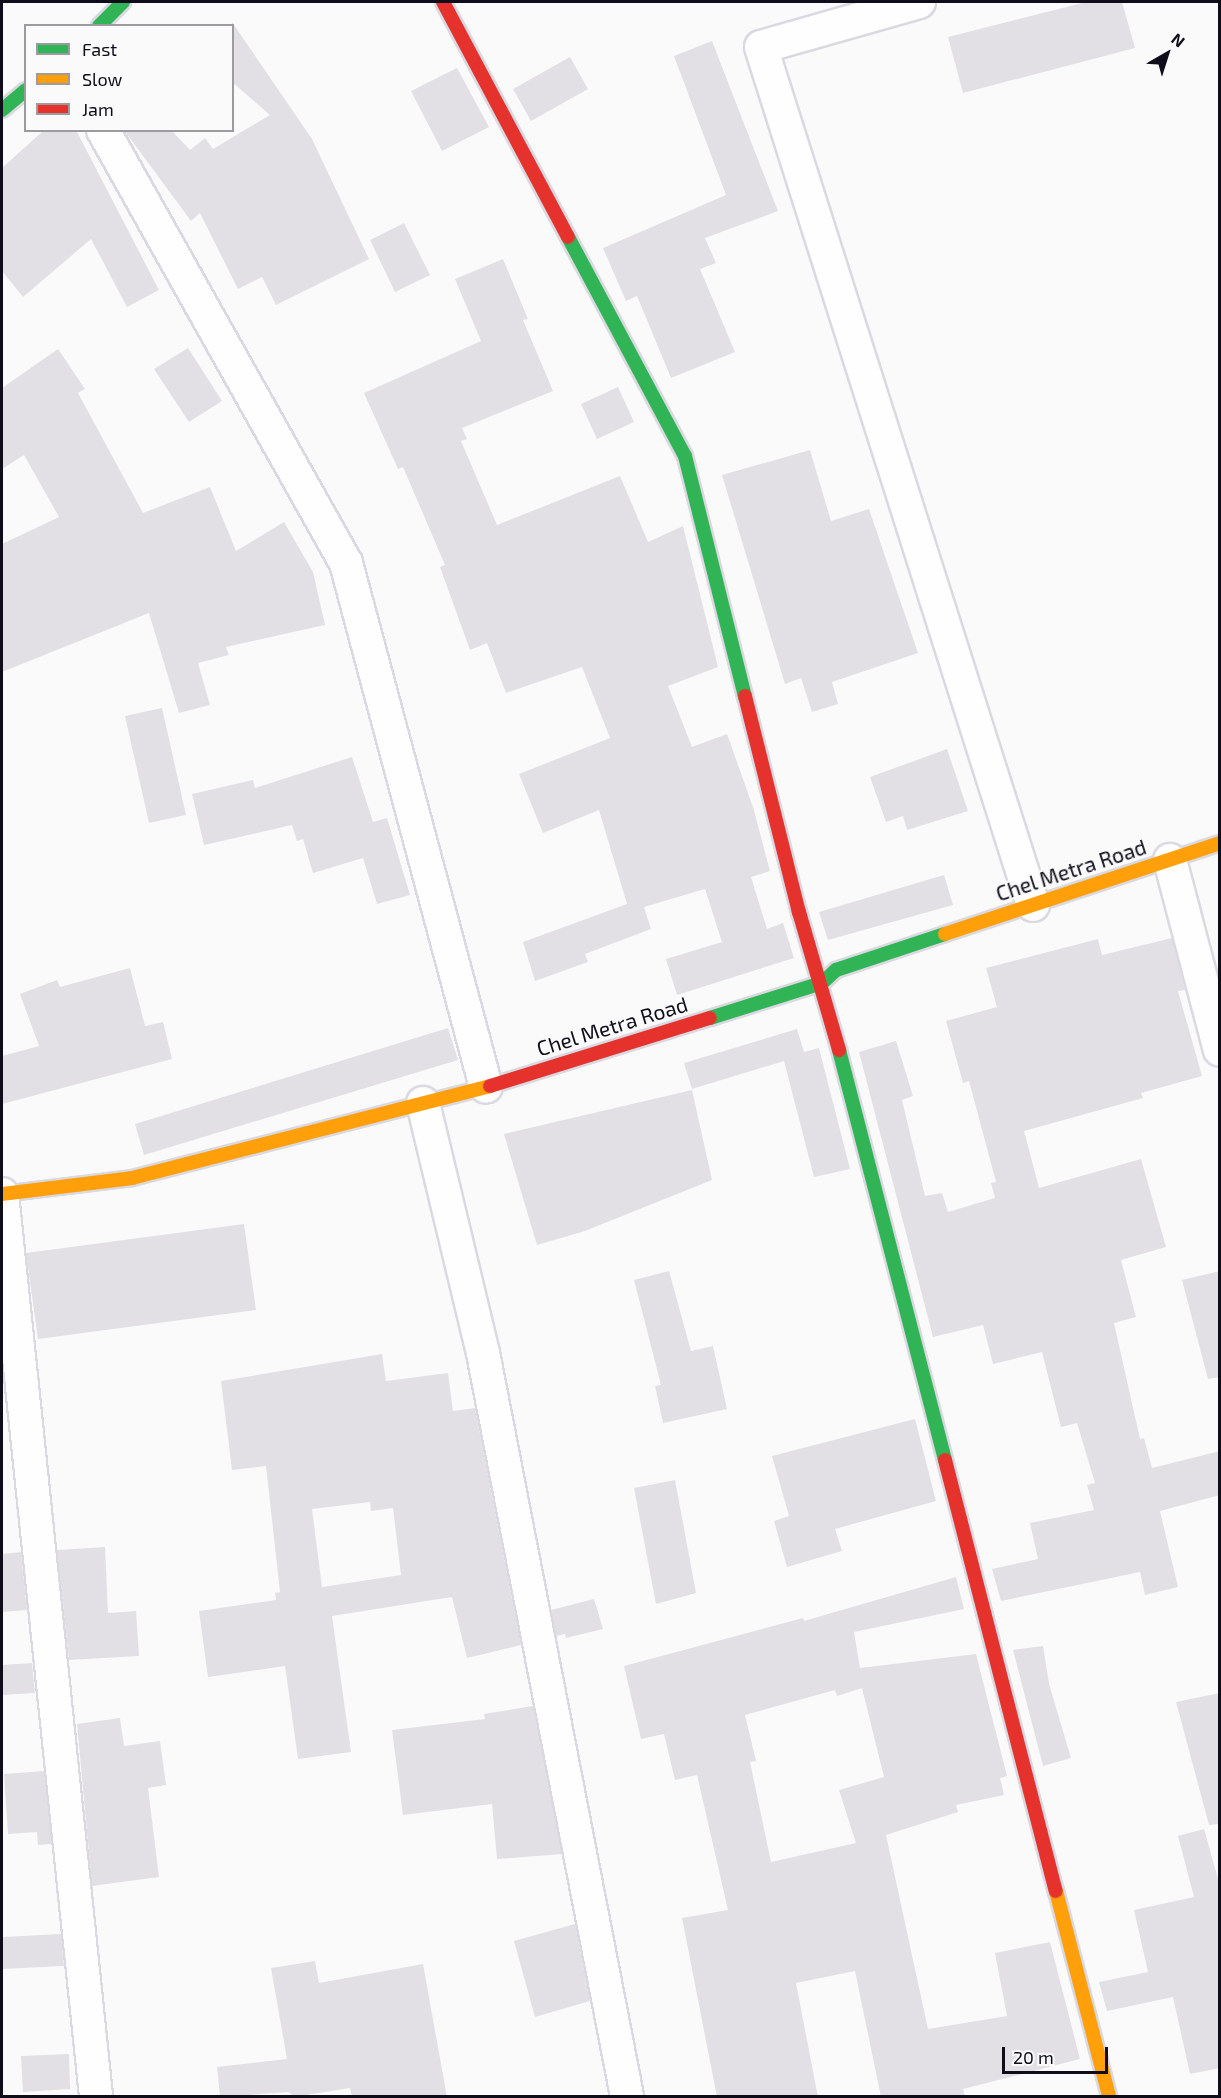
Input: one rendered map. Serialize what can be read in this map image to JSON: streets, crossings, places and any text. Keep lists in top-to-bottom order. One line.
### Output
{"streets":{"street":["Chel Metra Road"]},"legend":["Fast","Slow","Jam"],"scale_bar":"20 m","north":"top right"}
